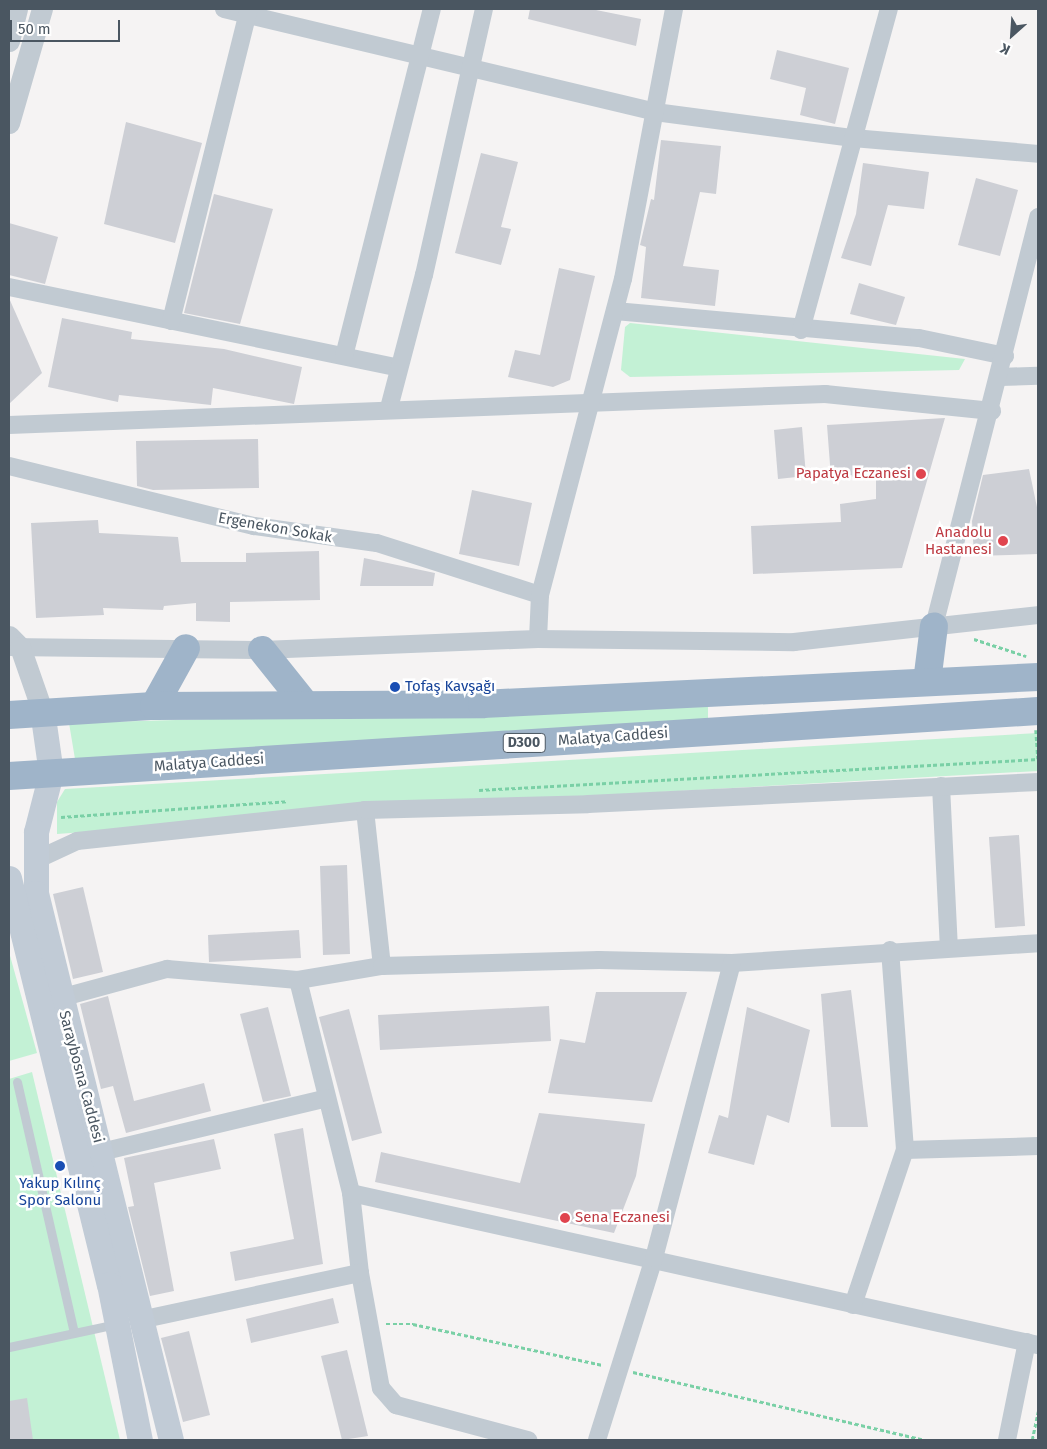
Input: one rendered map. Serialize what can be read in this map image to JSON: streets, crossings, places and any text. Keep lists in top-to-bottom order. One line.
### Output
{"streets":{"highway":["Malatya Caddesi","D300"],"main road":["Saraybosna Caddesi"],"street":["Ergenekon Sokak"]},"crossings":[["Malatya Caddesi","Saraybosna Caddesi"]],"places":["Papatya Eczanesi","Anadolu Hastanesi","Tofaş Kavşağı","Yakup Kılınç Spor Salonu","Sena Eczanesi"],"scale_bar":"50 m","north":"bottom left"}
